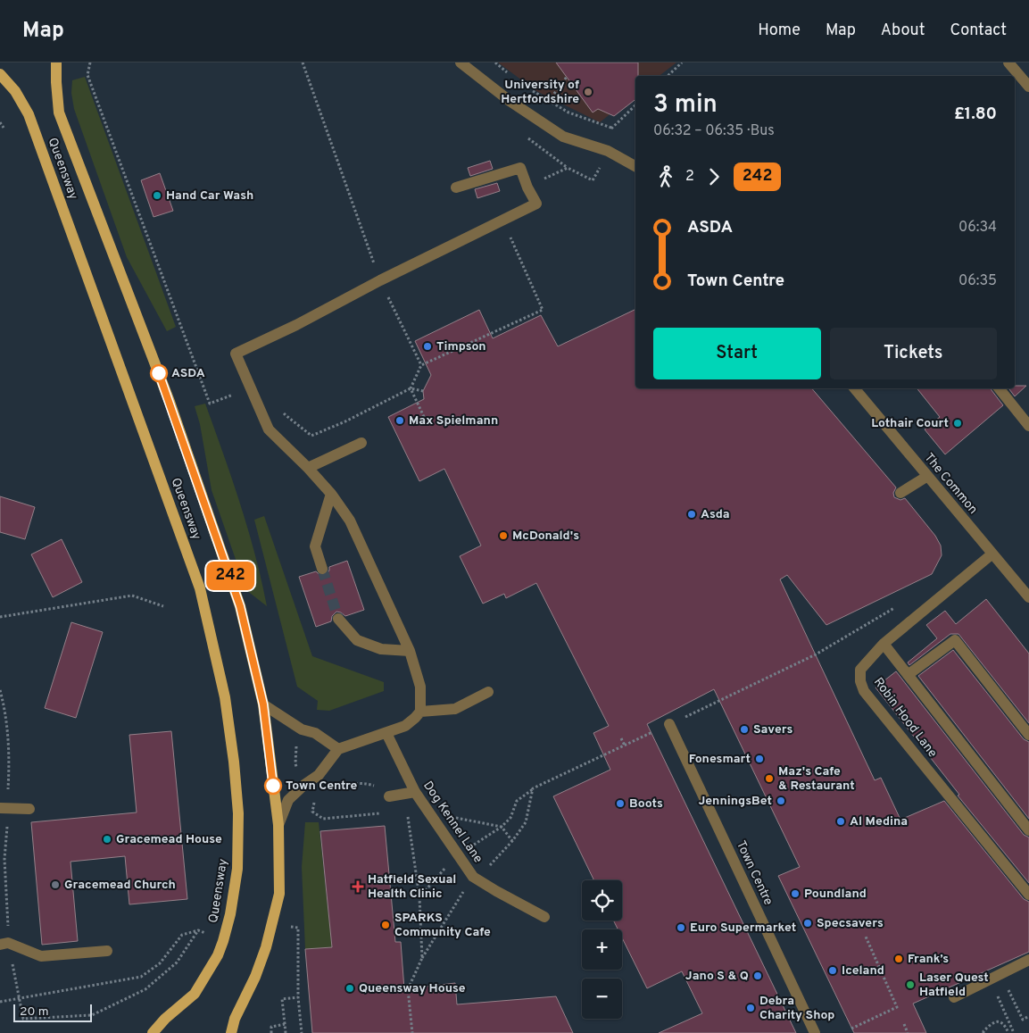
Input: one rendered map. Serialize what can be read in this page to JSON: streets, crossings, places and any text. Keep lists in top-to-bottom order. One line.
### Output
{"streets":{"main road":["Queensway"],"street":["The Common","Robin Hood Lane","Dog Kennel Lane","Town Centre"]},"crossings":[["The Common","Robin Hood Lane"]],"places":{"other":["University of Hertfordshire","Hand Car Wash","Timpson","ASDA","Max Spielmann","Lothair Court","Asda","McDonald's","Savers","Fonesmart","Maz's Cafe & Restaurant","Town Centre","JenningsBet","Boots","Al Medina","Gracemead House","Gracemead Church","Poundland","Specsavers","SPARKS Community Cafe","Euro Supermarket","Frank’s","Iceland","Jano S & Q","Laser Quest Hatfield","Queensway House","Debra Charity Shop"],"health":["Hatfield Sexual Health Clinic"]},"lines":["bus line 242"],"scale_bar":"20 m","page":{"header":"Map","nav":["Home","Map","About","Contact"],"on_map":"242","heading":["3 min","06:32 – 06:35 · Bus","£1.80"],"legs":["2","242"],"list":[{"name":"ASDA","value":"06:34"},{"name":"Town Centre","value":"06:35"}],"buttons":["Start","Tickets"],"map_buttons":["+","−"],"scale":"20 m"}}
